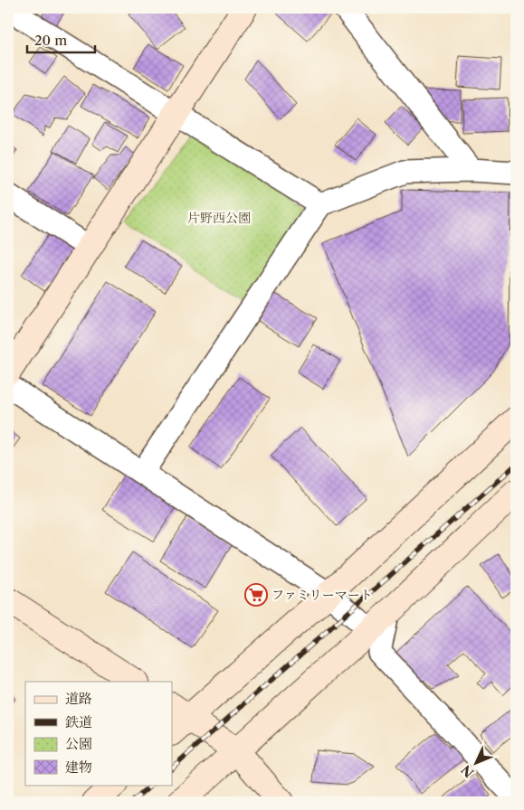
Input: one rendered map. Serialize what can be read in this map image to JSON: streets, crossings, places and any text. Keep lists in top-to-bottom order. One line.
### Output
{"parks":["片野西公園"],"places":{"supermarket":["ファミリーマート"]},"legend":["道路","鉄道","公園","建物"],"scale_bar":"20 m","north":"bottom left"}
